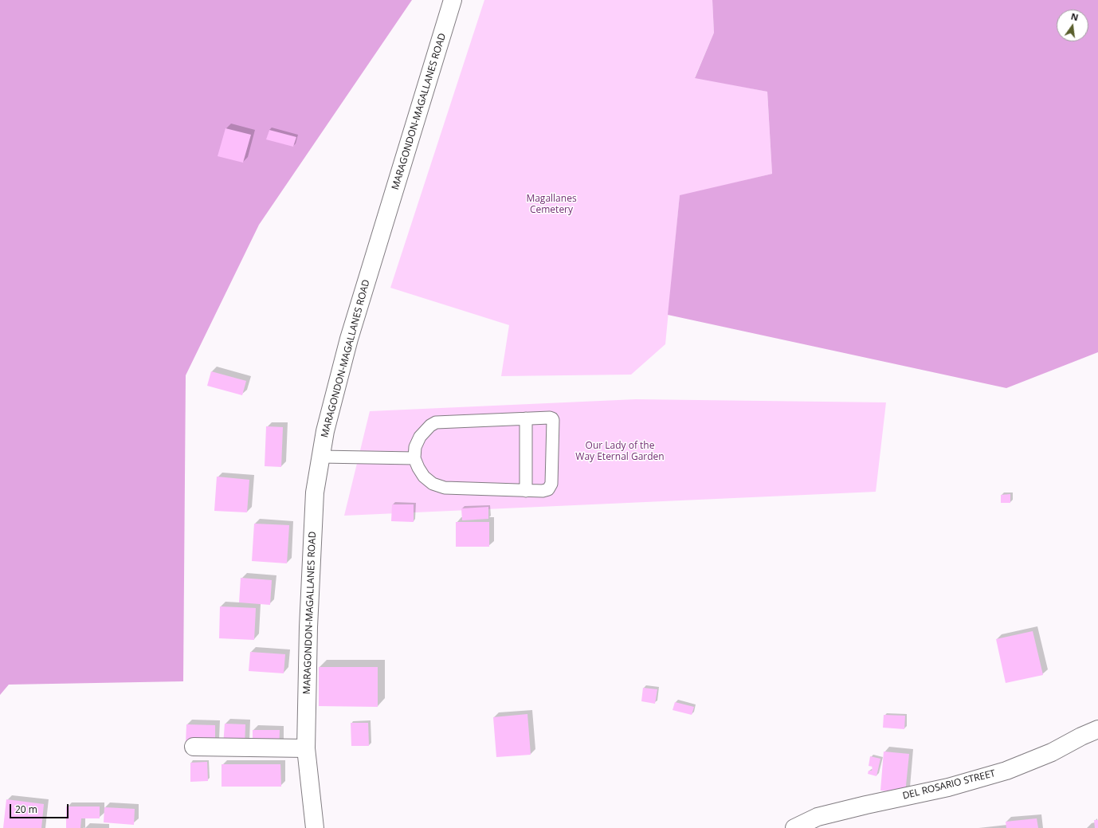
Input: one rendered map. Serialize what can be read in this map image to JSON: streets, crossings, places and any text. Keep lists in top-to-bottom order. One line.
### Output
{"streets":{"main road":["MARAGONDON-MAGALLANES ROAD","DEL ROSARIO STREET"]},"parks":["Magallanes Cemetery","Our Lady of the Way Eternal Garden"],"scale_bar":"20 m","north":"top"}
